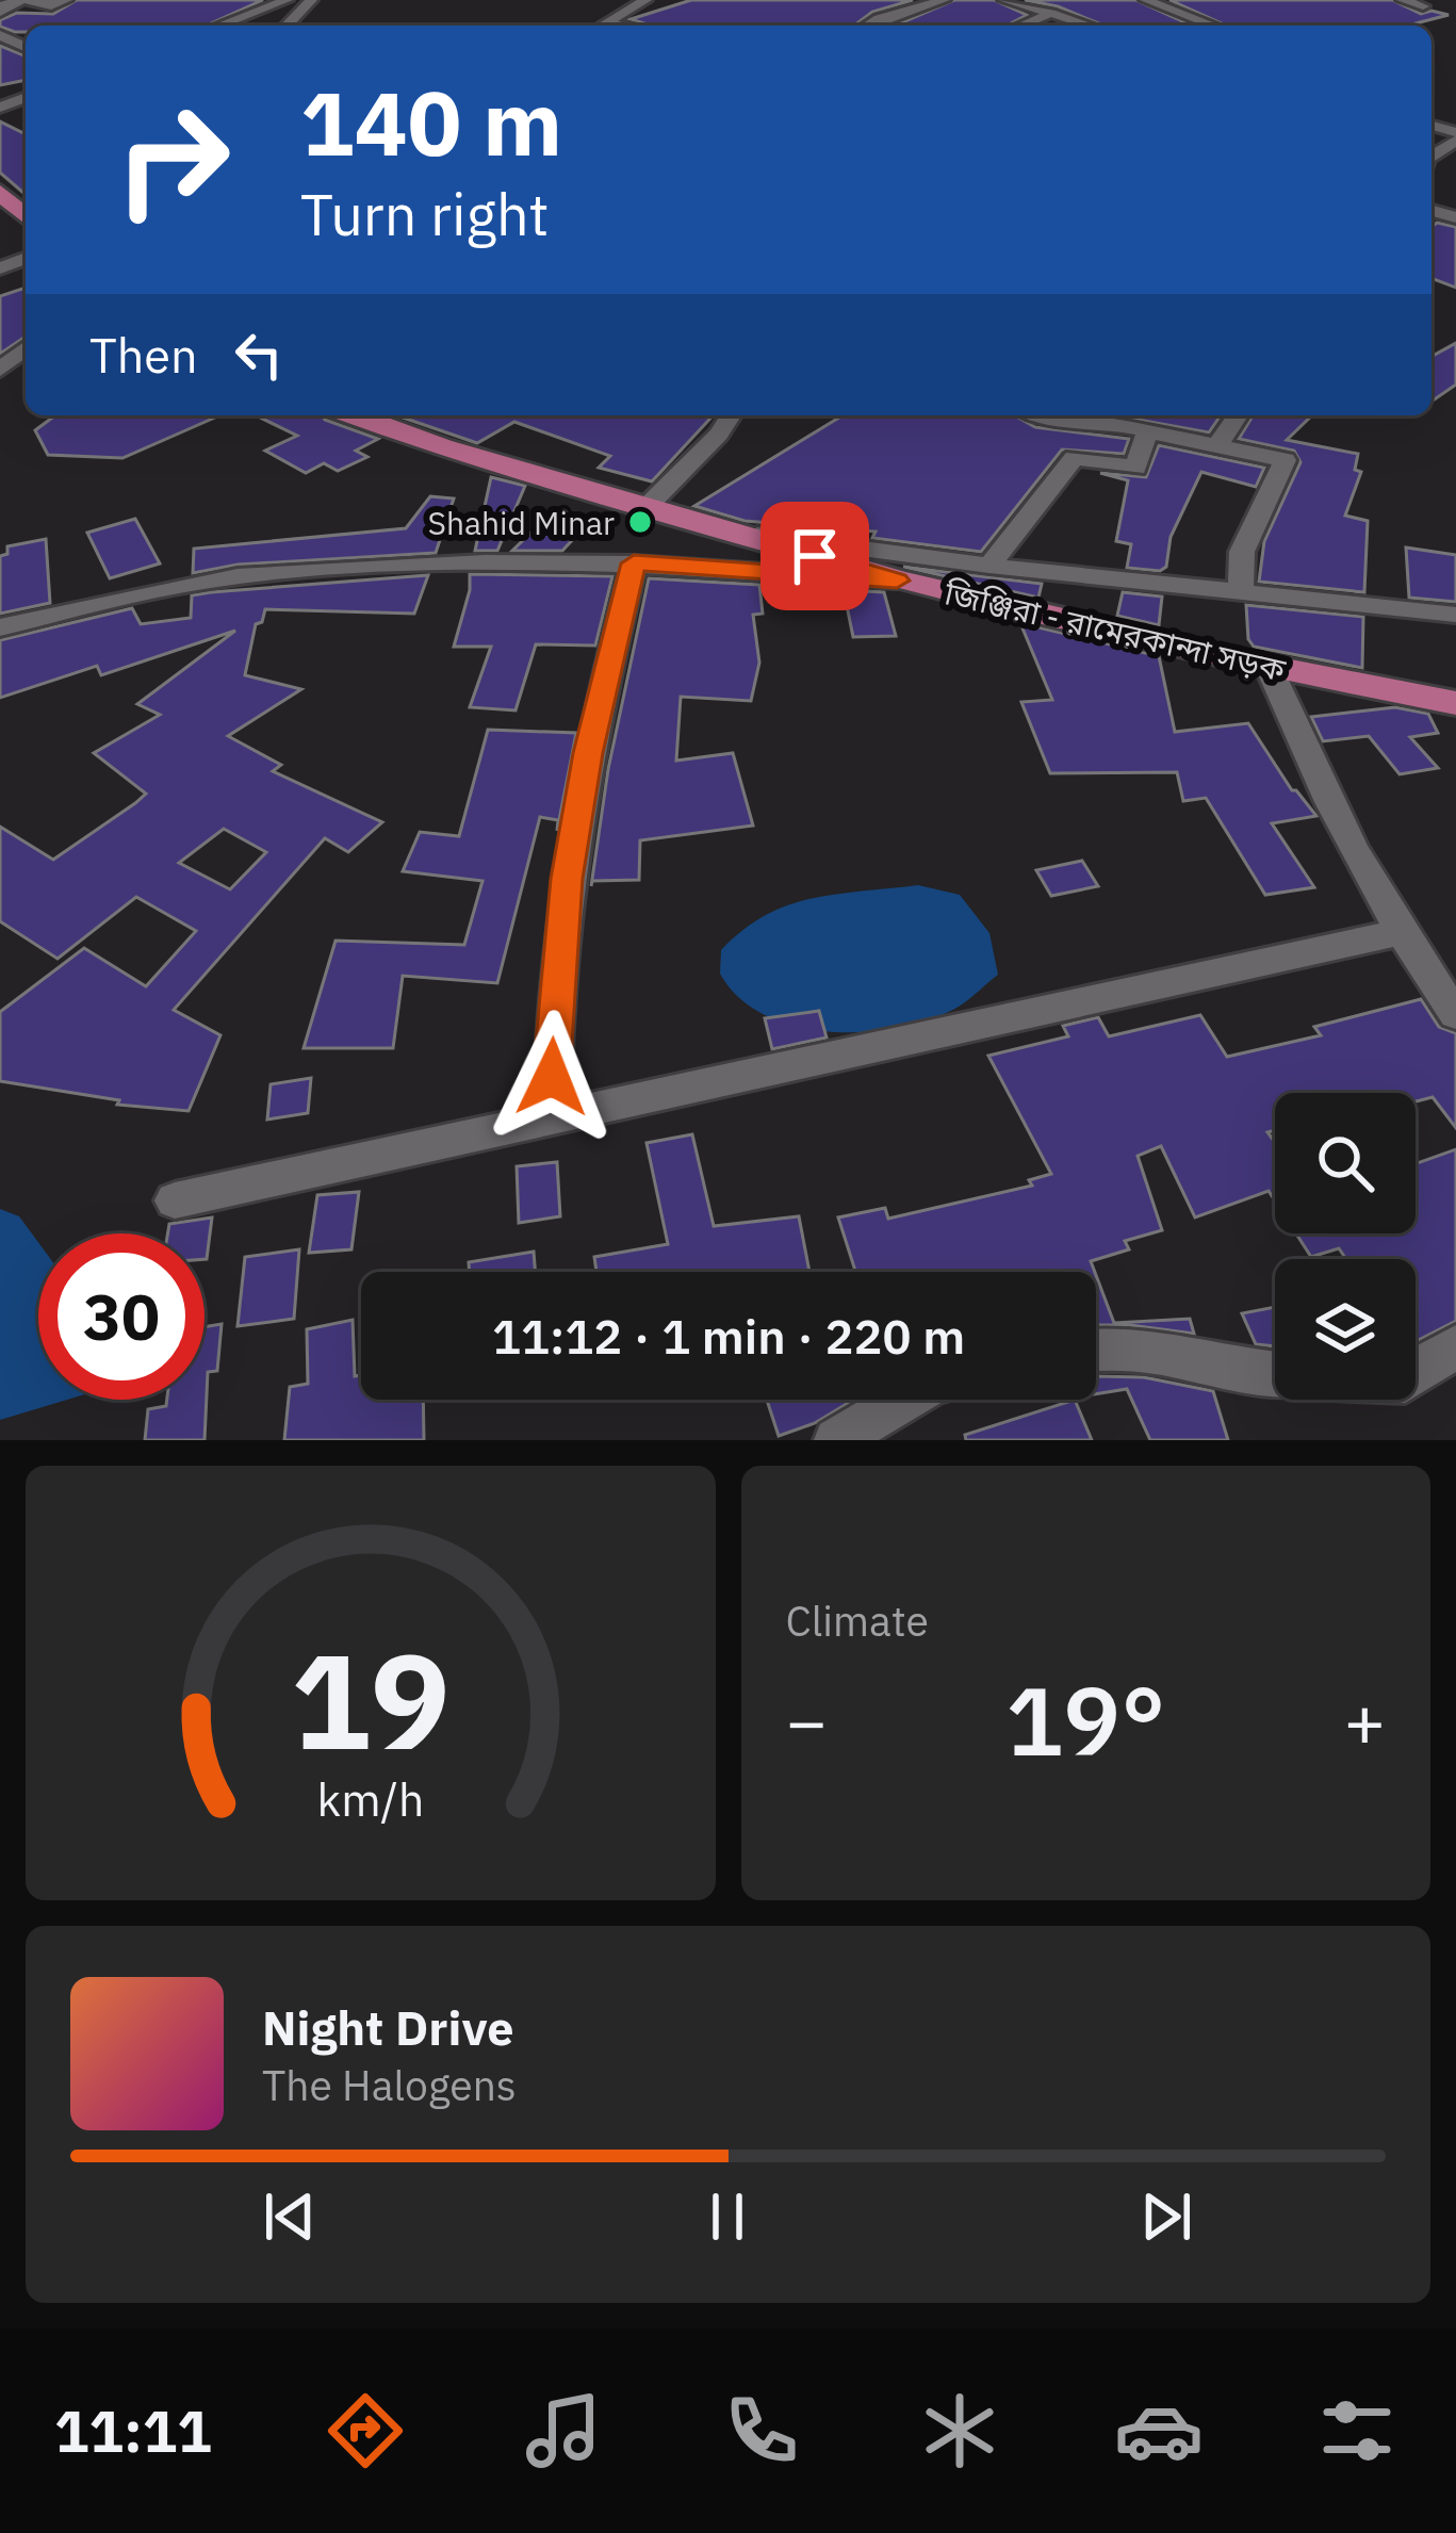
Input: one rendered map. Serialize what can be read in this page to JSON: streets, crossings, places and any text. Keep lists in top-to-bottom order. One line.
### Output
{"streets":{"main road":["জিঞ্জিরা - রামেরকান্দা সড়ক"]},"places":["Shahid Minar"],"page":{"turn":["140 m","Turn right"],"then":"Then","limit":"30","trip":"11:12 · 1 min · 220 m","tile":"Climate","heat":["−","19°","+"],"song":["Night Drive","The Halogens"],"tabs":"11:11","gauge":["19","km/h"]}}
